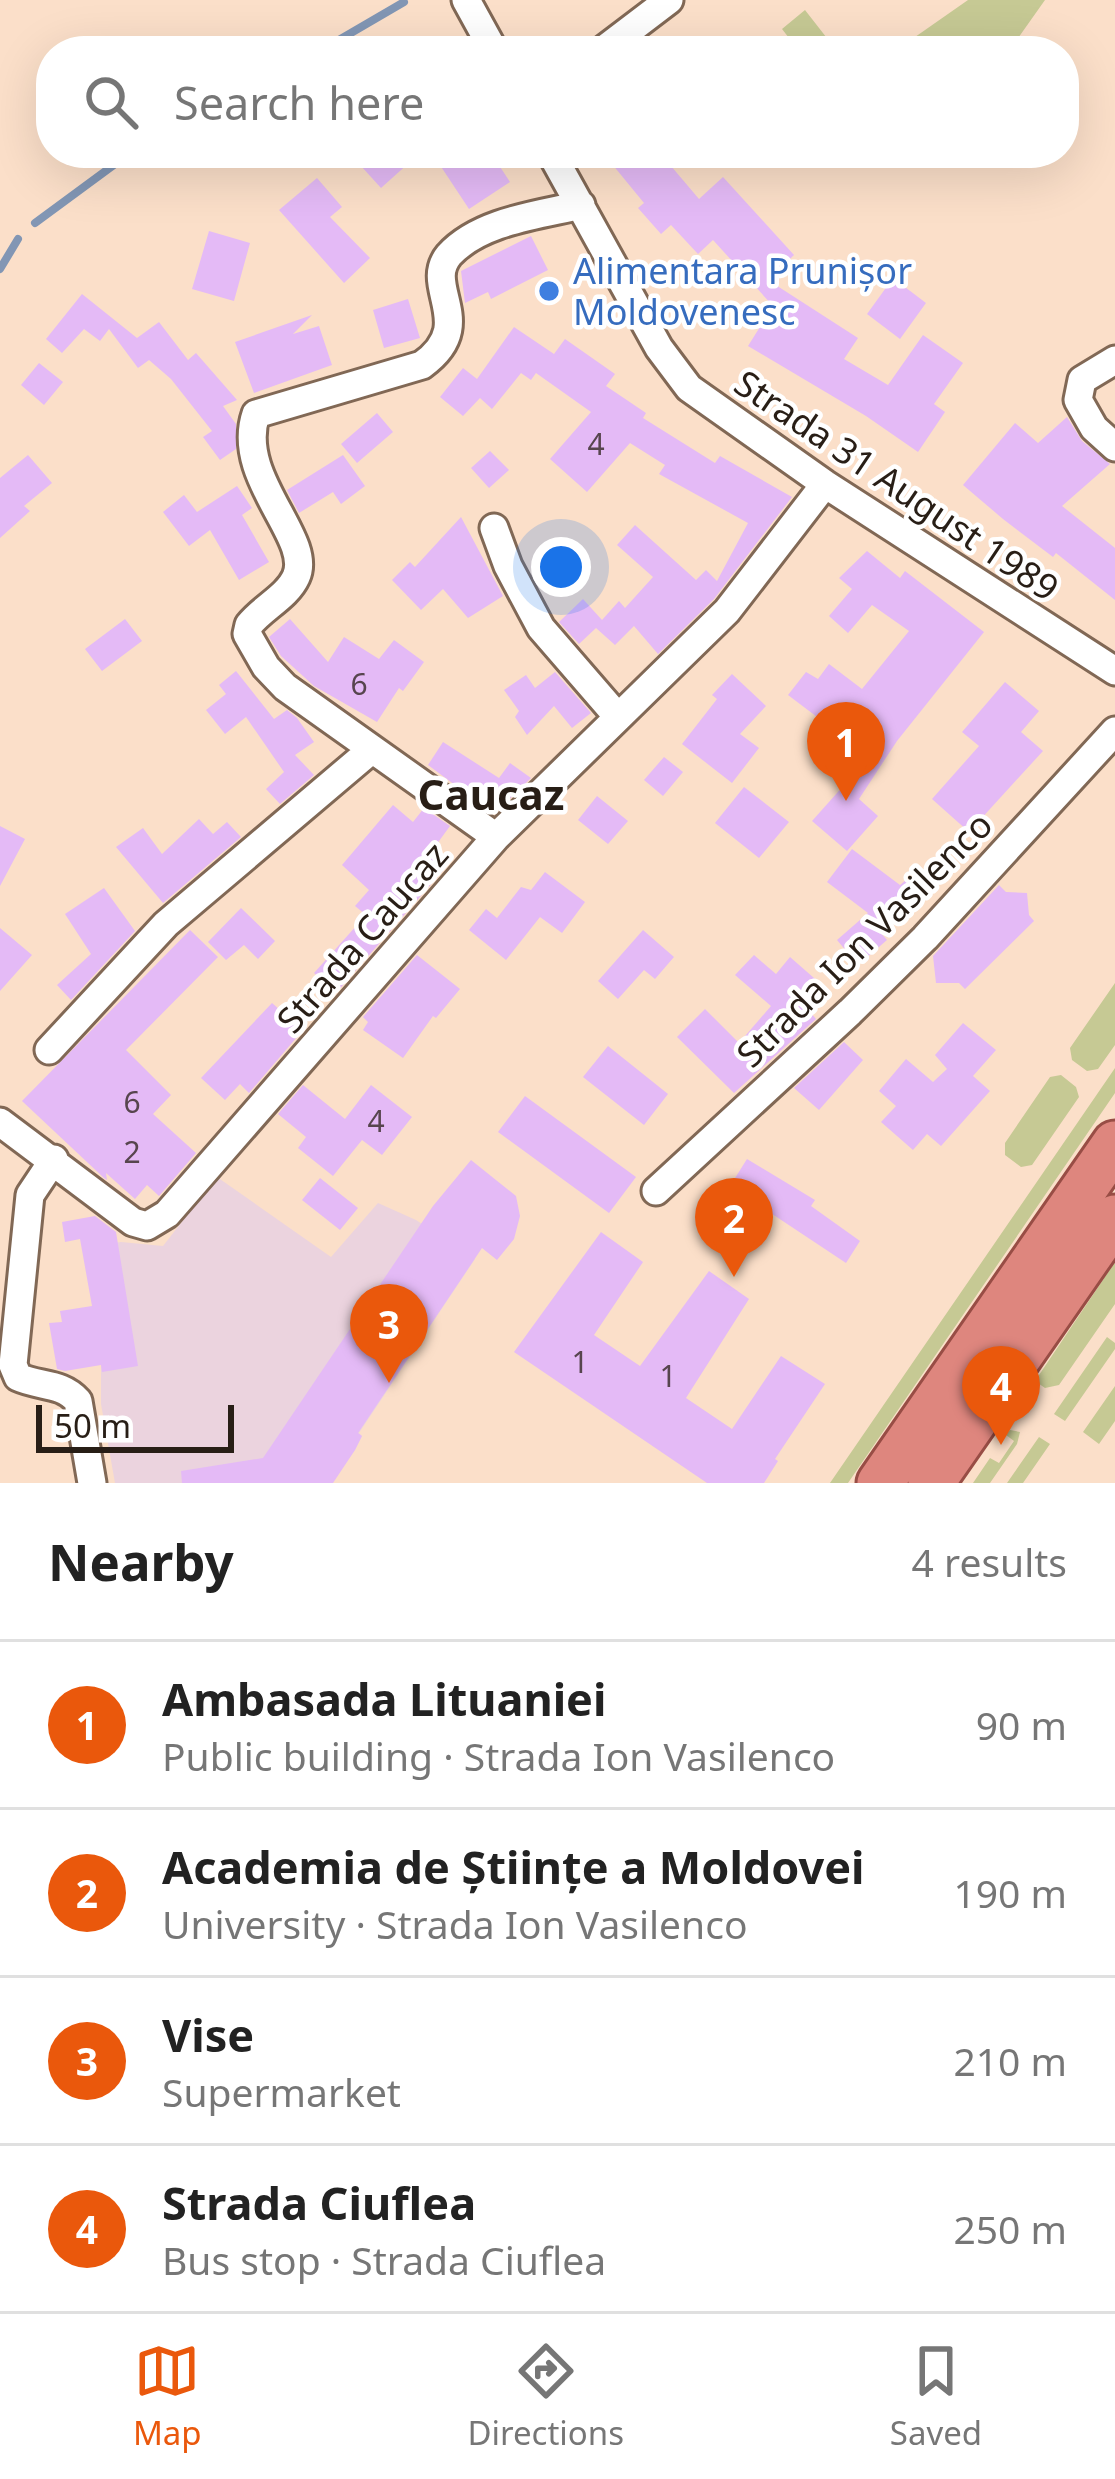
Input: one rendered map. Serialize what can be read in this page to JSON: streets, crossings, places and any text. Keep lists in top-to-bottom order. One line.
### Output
{"streets":{"street":["Strada 31 August 1989","Strada Caucaz","Strada Ion Vasilenco"]},"crossings":[["Strada 31 August 1989","Strada Caucaz"]],"districts":["Caucaz"],"places":["Alimentara Prunișor Moldovenesc"],"house_numbers":["4","6","6","4","2","1","1"],"scale_bar":"50 m","page":{"search":"Search here","pins":["1","2","3","4"],"scale":"50 m","heading":["Nearby","4 results"],"list":[{"mark":"1","name":"Ambasada Lituaniei","note":"Public building · Strada Ion Vasilenco","value":"90 m"},{"mark":"2","name":"Academia de Științe a Moldovei","note":"University · Strada Ion Vasilenco","value":"190 m"},{"mark":"3","name":"Vise","note":"Supermarket","value":"210 m"},{"mark":"4","name":"Strada Ciuflea","note":"Bus stop · Strada Ciuflea","value":"250 m"}],"nav":["Map","Directions","Saved"]}}
